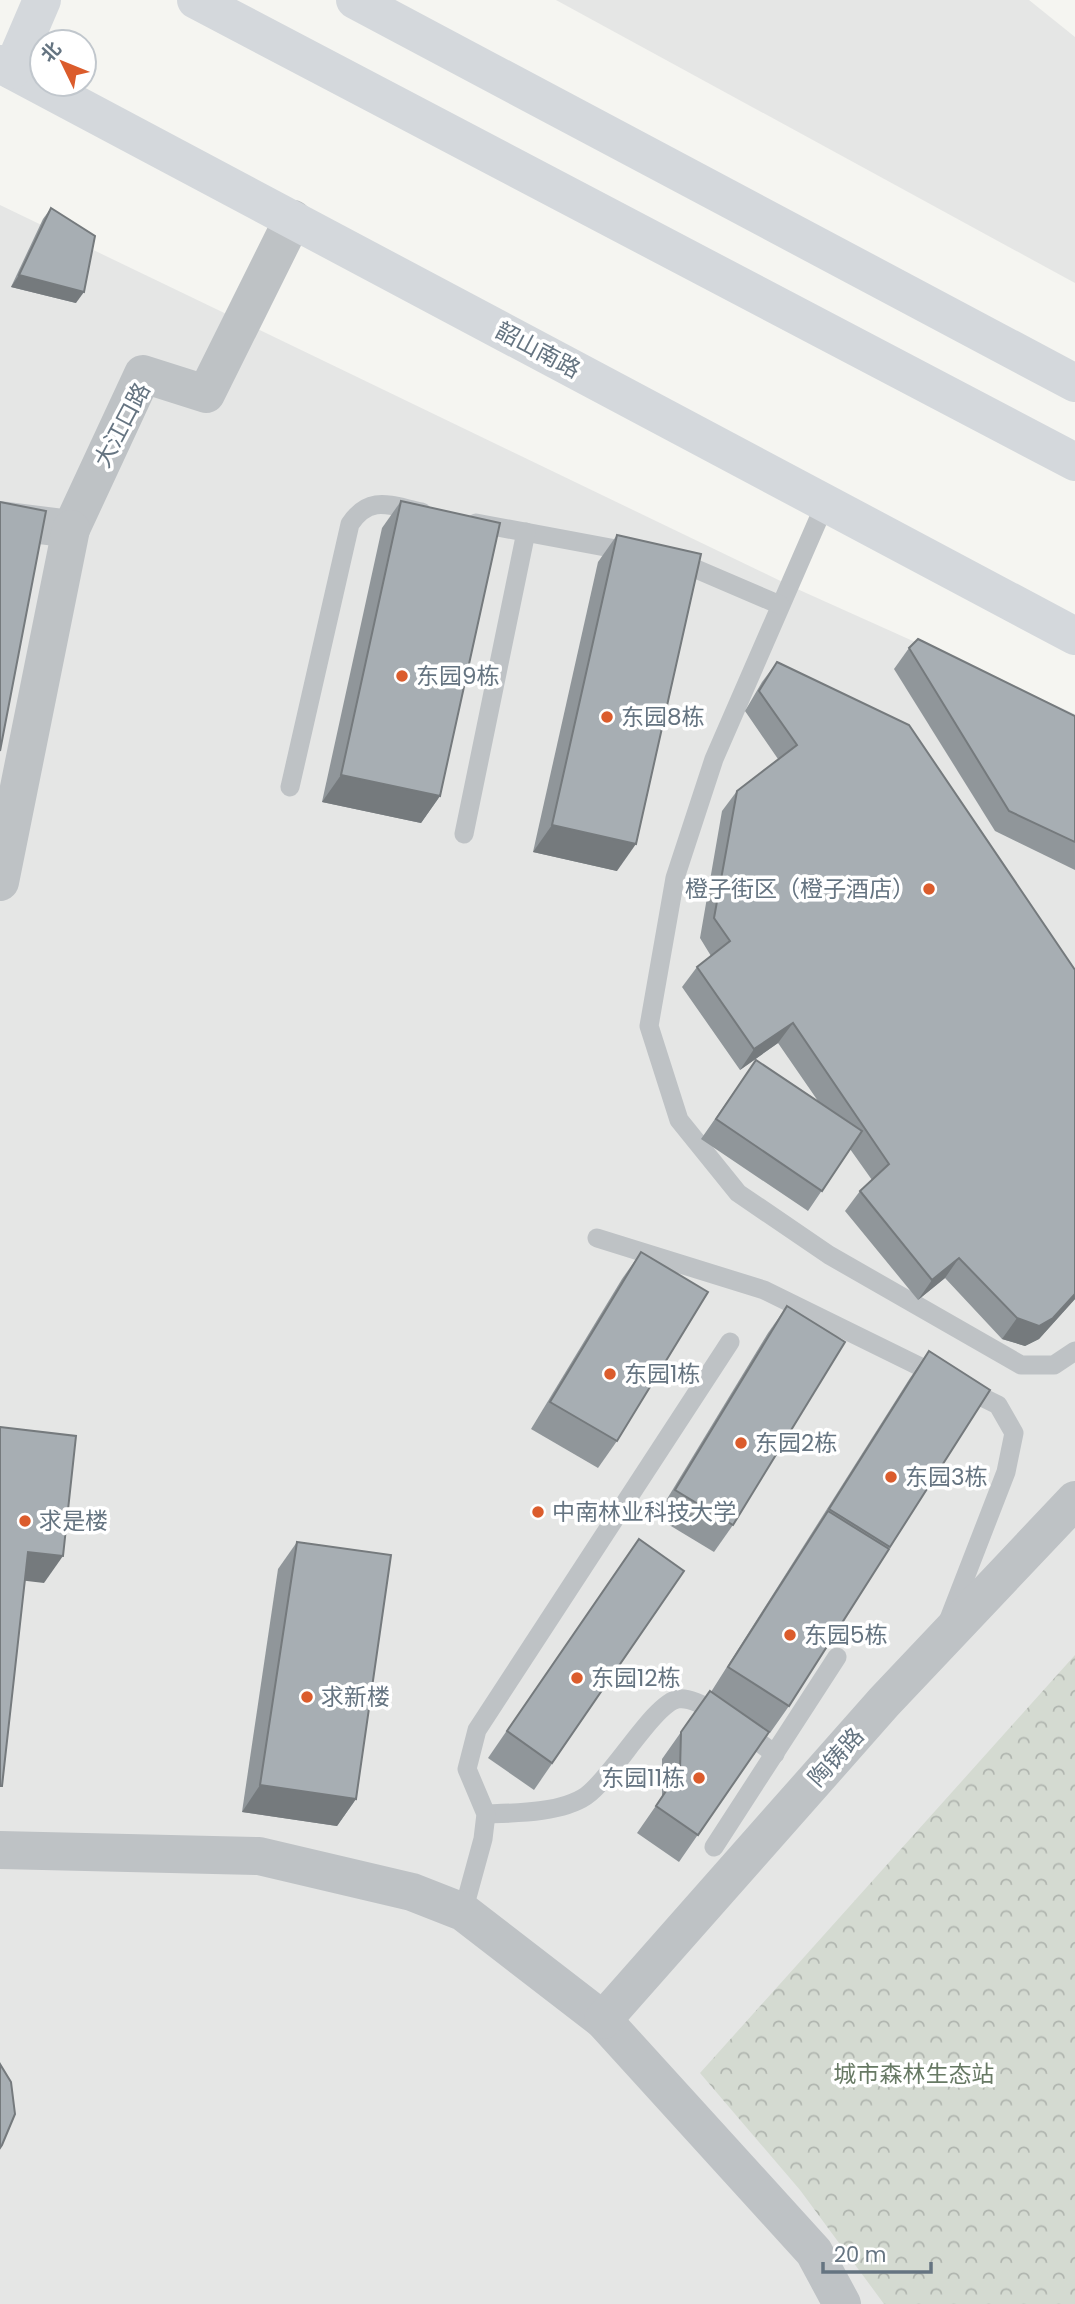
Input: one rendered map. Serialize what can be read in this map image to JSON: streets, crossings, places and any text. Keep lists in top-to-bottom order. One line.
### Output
{"streets":{"main road":["韶山南路"],"street":["大江口路","陶铸路"]},"crossings":[["韶山南路","大江口路"]],"parks":["城市森林生态站"],"places":["东园9栋","东园8栋","橙子街区（橙子酒店）","东园1栋","东园2栋","东园3栋","中南林业科技大学","求是楼","东园5栋","东园12栋","求新楼","东园11栋"],"scale_bar":"20 m","north":"top left"}
